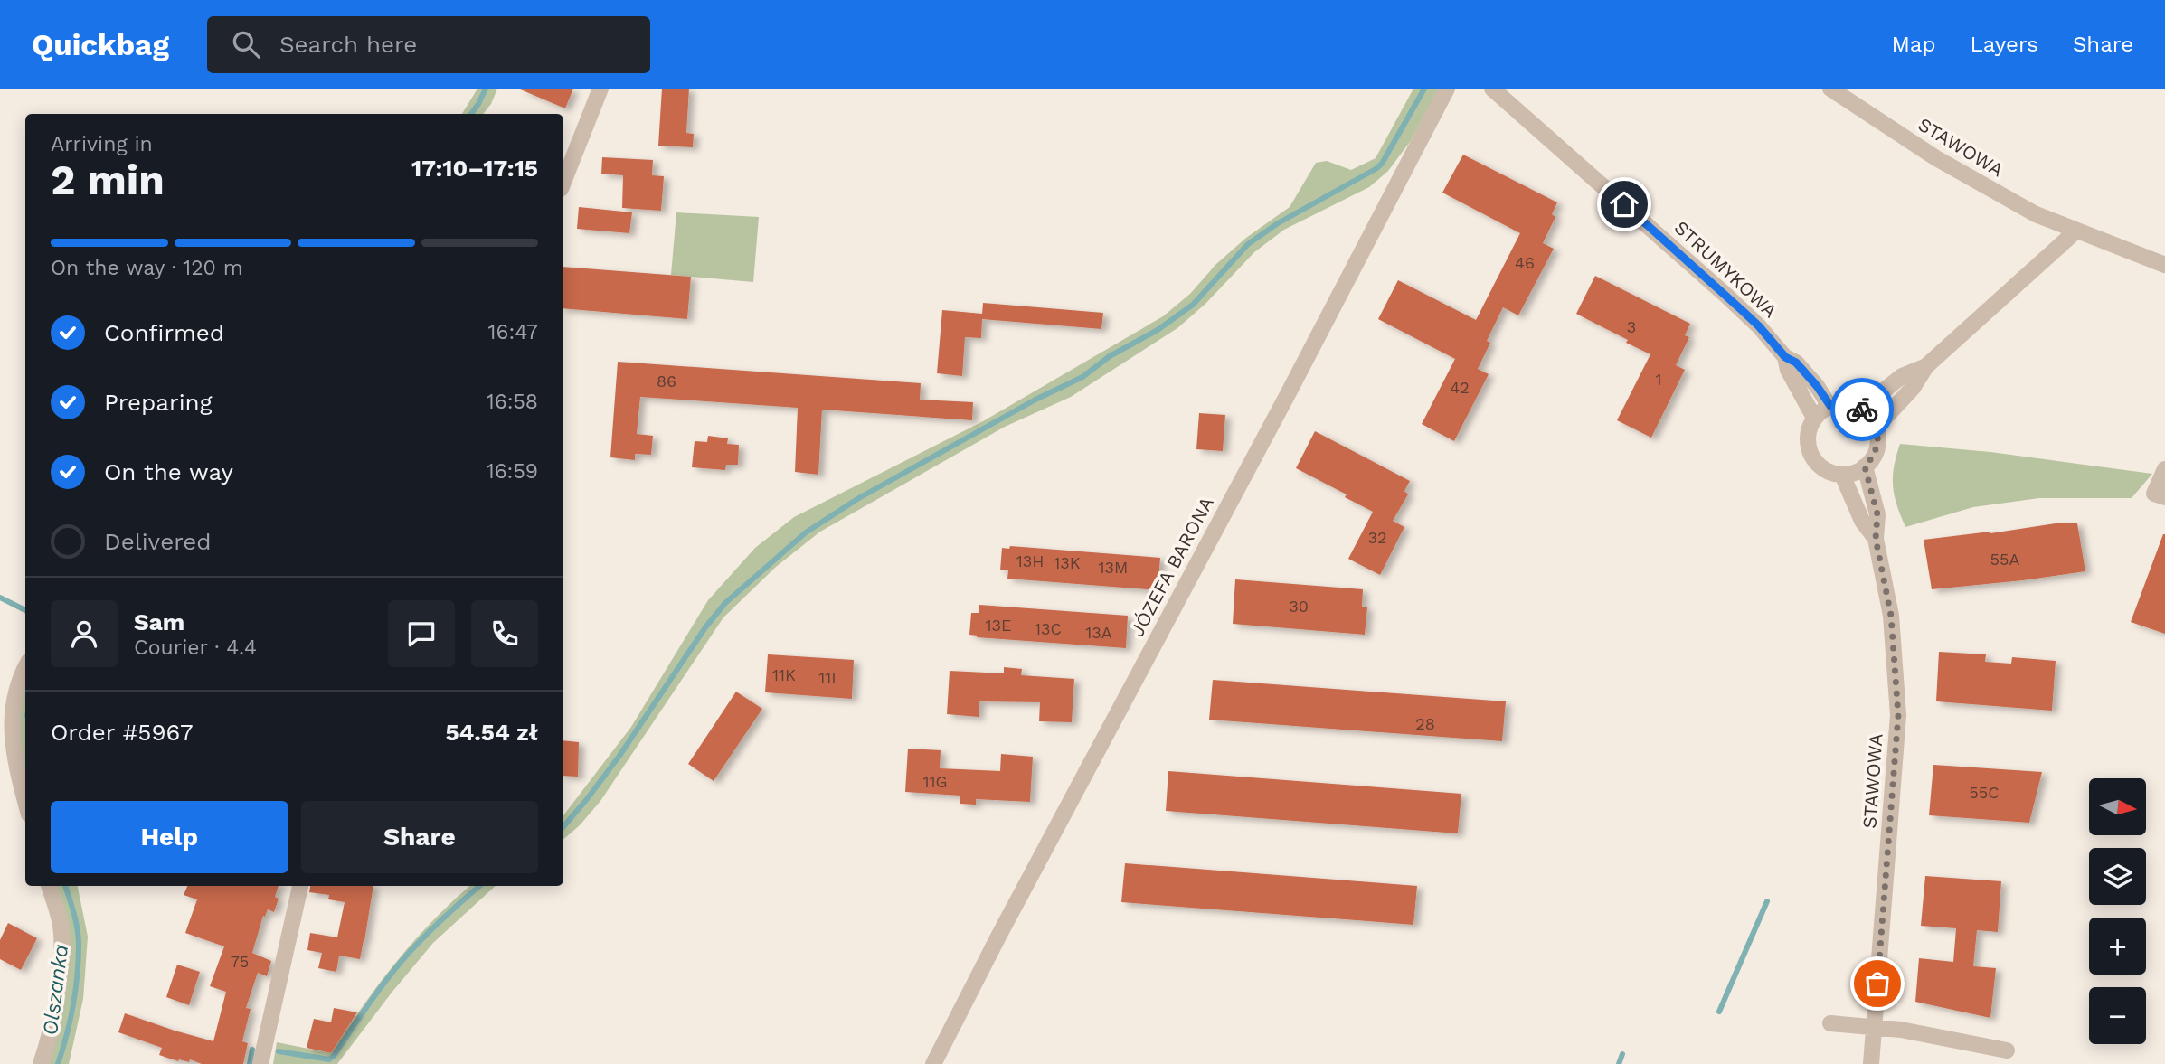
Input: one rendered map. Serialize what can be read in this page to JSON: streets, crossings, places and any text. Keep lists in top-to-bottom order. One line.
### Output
{"streets":{"street":["STAWOWA","STRUMYKOWA","JÓZEFA BARONA"]},"crossings":[["STAWOWA","STRUMYKOWA"]],"water":["Olszanka"],"house_numbers":["46","3","1","86","42","32","55A","13H","13K","13M","30","13E","13C","13A","11K","11I","28","11G","55C","75"],"north":"right","page":{"header":"Quickbag","search":"Search here","nav":["Map","Layers","Share"],"heading":["2 min","Arriving in","17:10–17:15"],"panel":["Sam","Courier · 4.4","Order #5967","54.54 zł"],"bar":"On the way · 120 m","list":[["Confirmed","16:47"],["Preparing","16:58"],["On the way","16:59"],"Delivered"],"map_buttons":["+","−"],"buttons":["Help","Share"]}}
